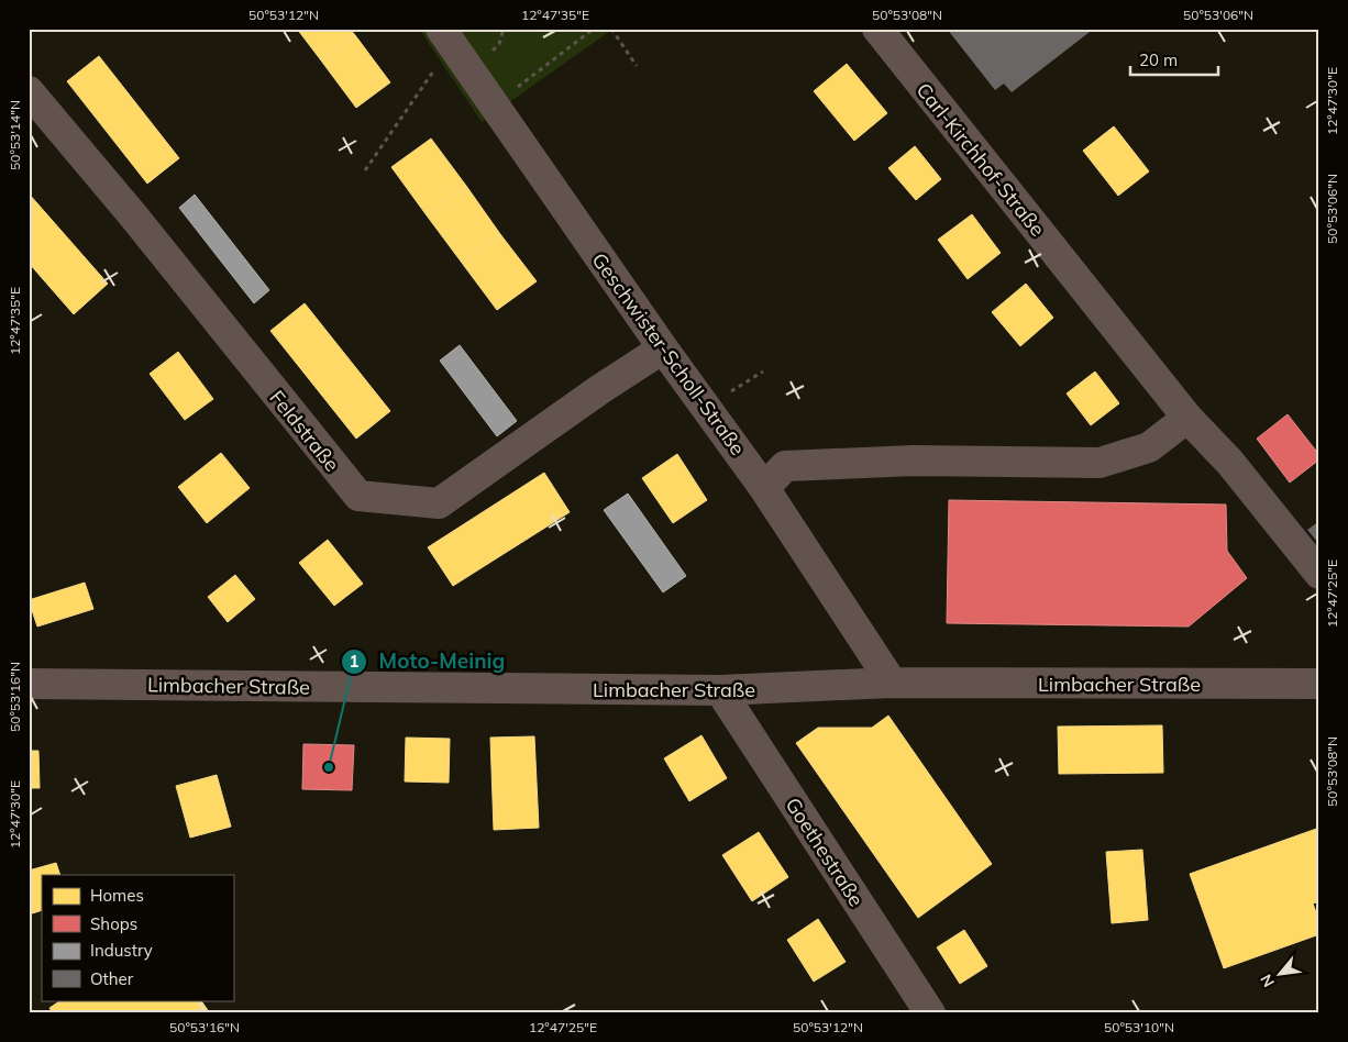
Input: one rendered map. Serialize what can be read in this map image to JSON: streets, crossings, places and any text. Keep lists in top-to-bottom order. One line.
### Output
{"streets":{"street":["Carl-Kirchhof-Straße","Geschwister-Scholl-Straße","Feldstraße","Limbacher Straße","Goethestraße"]},"crossings":[["Geschwister-Scholl-Straße","Feldstraße"],["Geschwister-Scholl-Straße","Limbacher Straße"],["Limbacher Straße","Goethestraße"]],"places":["Moto-Meinig"],"legend":["Homes","Shops","Industry","Other"],"scale_bar":"20 m","north":"bottom left","coordinates":["50°53'12\"N","12°47'35\"E","50°53'08\"N","50°53'06\"N","12°47'30\"E","50°53'14\"N","12°47'25\"E","50°53'16\"N","50°53'10\"N"]}
